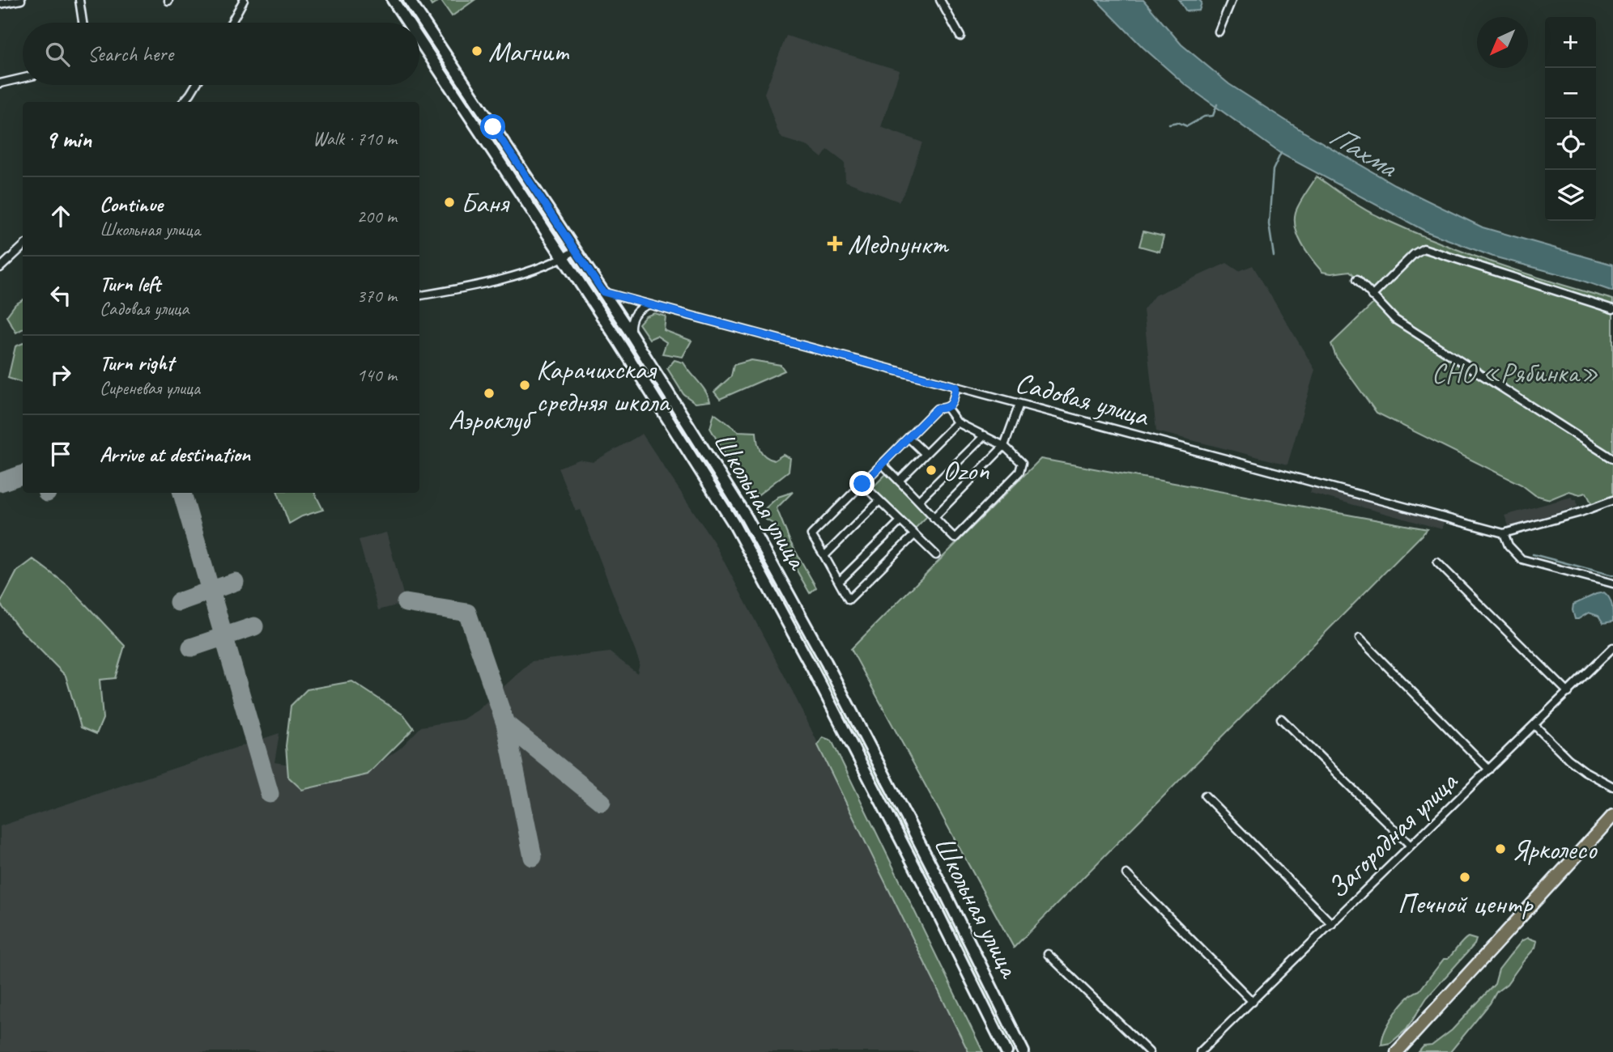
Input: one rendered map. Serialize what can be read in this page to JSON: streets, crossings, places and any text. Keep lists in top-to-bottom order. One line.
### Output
{"streets":{"main road":["Школьная улица"],"street":["Садовая улица","Загородная улица"]},"crossings":[["Садовая улица","Школьная улица"]],"water":["Пахма"],"parks":["СНО «Рябинка»"],"places":{"other":["Магнит","Баня","Карачихская средняя школа","Аэроклуб","Ozon","Ярколесо","Печной центр"],"health":["Медпункт"]},"north":"bottom left","page":{"map_buttons":["+","−"],"search":"Search here","heading":["9 min","Walk · 710 m"],"list":[["Continue","Школьная улица","200 m"],["Turn left","Садовая улица","370 m"],["Turn right","Сиреневая улица","140 m"],"Arrive at destination"]}}
